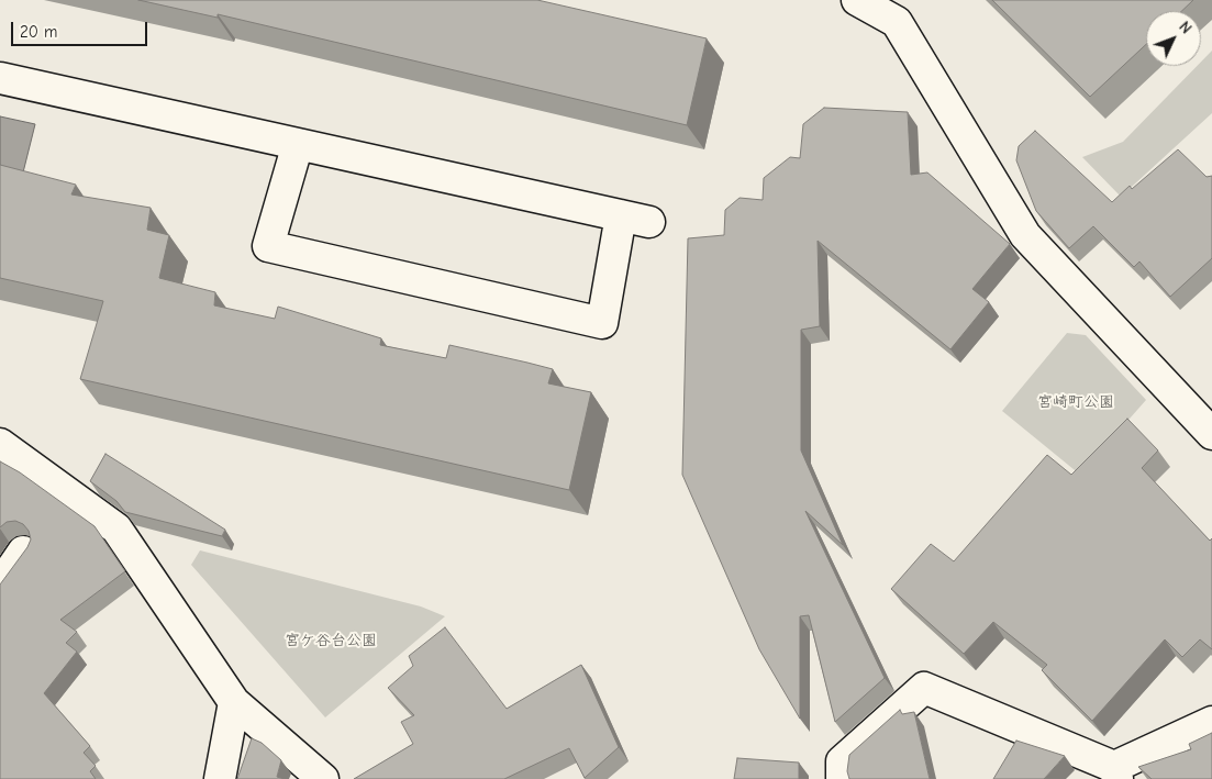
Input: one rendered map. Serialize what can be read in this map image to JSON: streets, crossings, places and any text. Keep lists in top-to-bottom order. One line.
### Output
{"parks":["宮崎町公園","宮ケ谷台公園"],"scale_bar":"20 m","north":"top right"}
